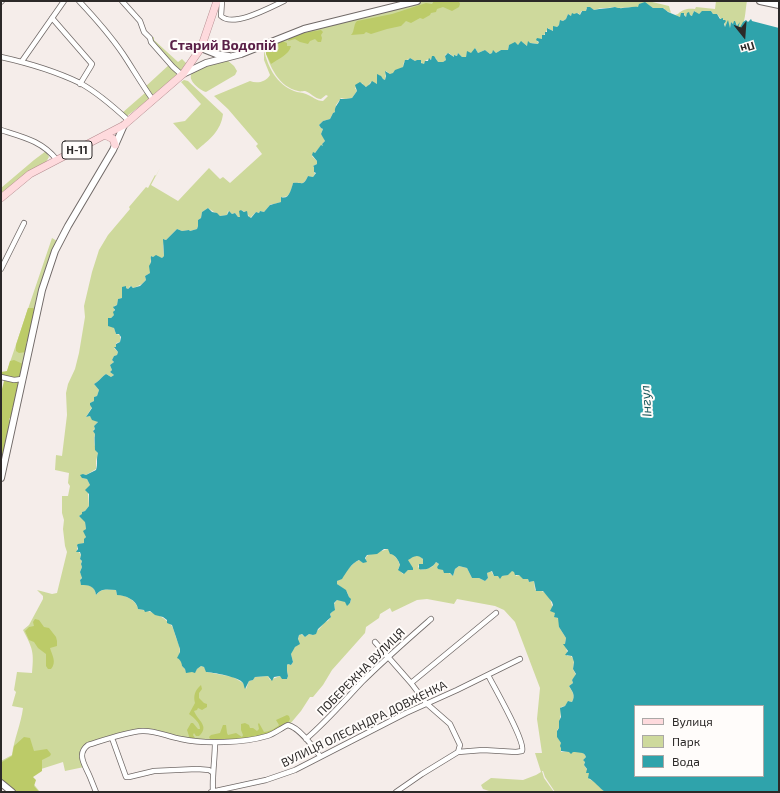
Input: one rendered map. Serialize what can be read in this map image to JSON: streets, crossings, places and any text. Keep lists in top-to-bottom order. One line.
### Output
{"streets":{"main road":["Н-11"],"street":["ПОБЕРЕЖНА ВУЛИЦЯ","ВУЛИЦЯ ОЛЕСАНДРА ДОВЖЕНКА"]},"districts":["Старий Водопій"],"water":["Інгул"],"legend":["Вулиця","Парк","Вода"],"north":"bottom"}
